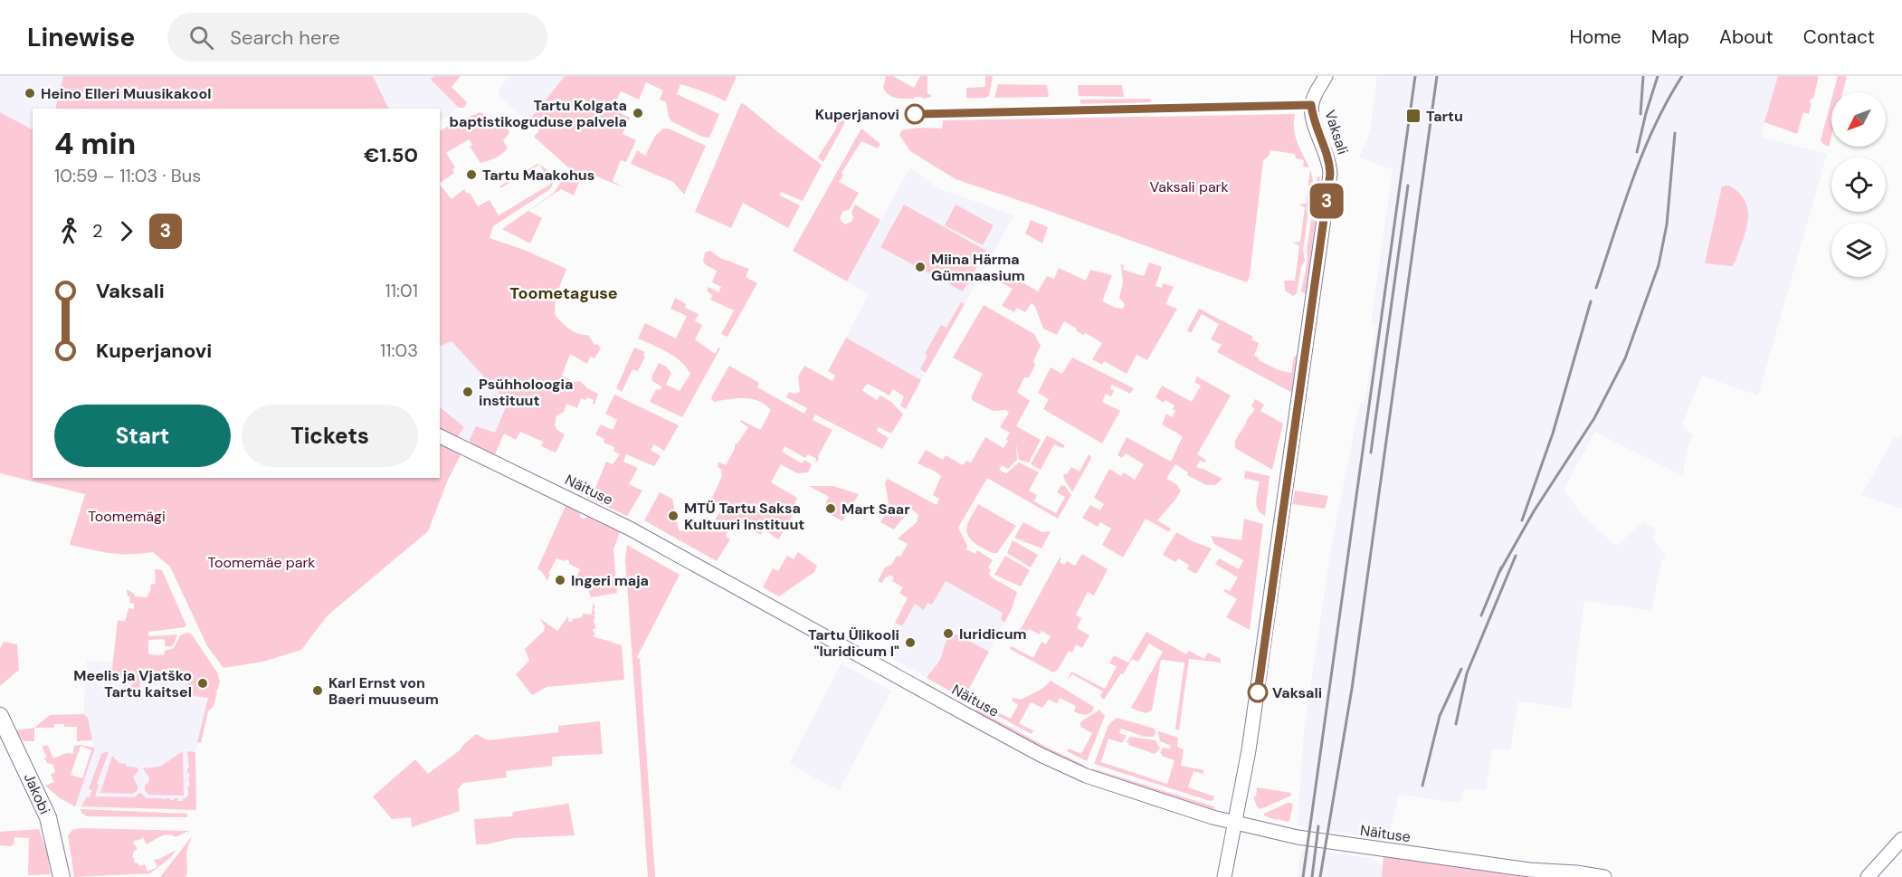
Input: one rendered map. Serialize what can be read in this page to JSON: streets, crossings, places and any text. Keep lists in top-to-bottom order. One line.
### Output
{"streets":{"main road":["Jakobi"],"street":["Vaksali","Näituse"]},"crossings":[["Vaksali","Näituse"]],"districts":["Toometaguse"],"parks":["Vaksali park","Toomemägi","Toomemäe park"],"places":{"other":["Heino Elleri Muusikakool","Tartu Kolgata baptistikoguduse palvela","Kuperjanovi","Tartu Maakohus","Miina Härma Gümnaasium","Psühholoogia instituut","Mart Saar","MTÜ Tartu Saksa Kultuuri Instituut","Ingeri maja","Iuridicum","Tartu Ülikooli \"Iuridicum I\"","Meelis ja Vjatško Tartu kaitsel","Karl Ernst von Baeri muuseum","Vaksali"],"transit":["Tartu"]},"lines":["bus line 3"],"north":"bottom left","page":{"header":"Linewise","search":"Search here","nav":["Home","Map","About","Contact"],"on_map":"3","heading":["4 min","10:59 – 11:03 · Bus","€1.50"],"legs":["2","3"],"list":[{"name":"Vaksali","value":"11:01"},{"name":"Kuperjanovi","value":"11:03"}],"buttons":["Start","Tickets"]}}
